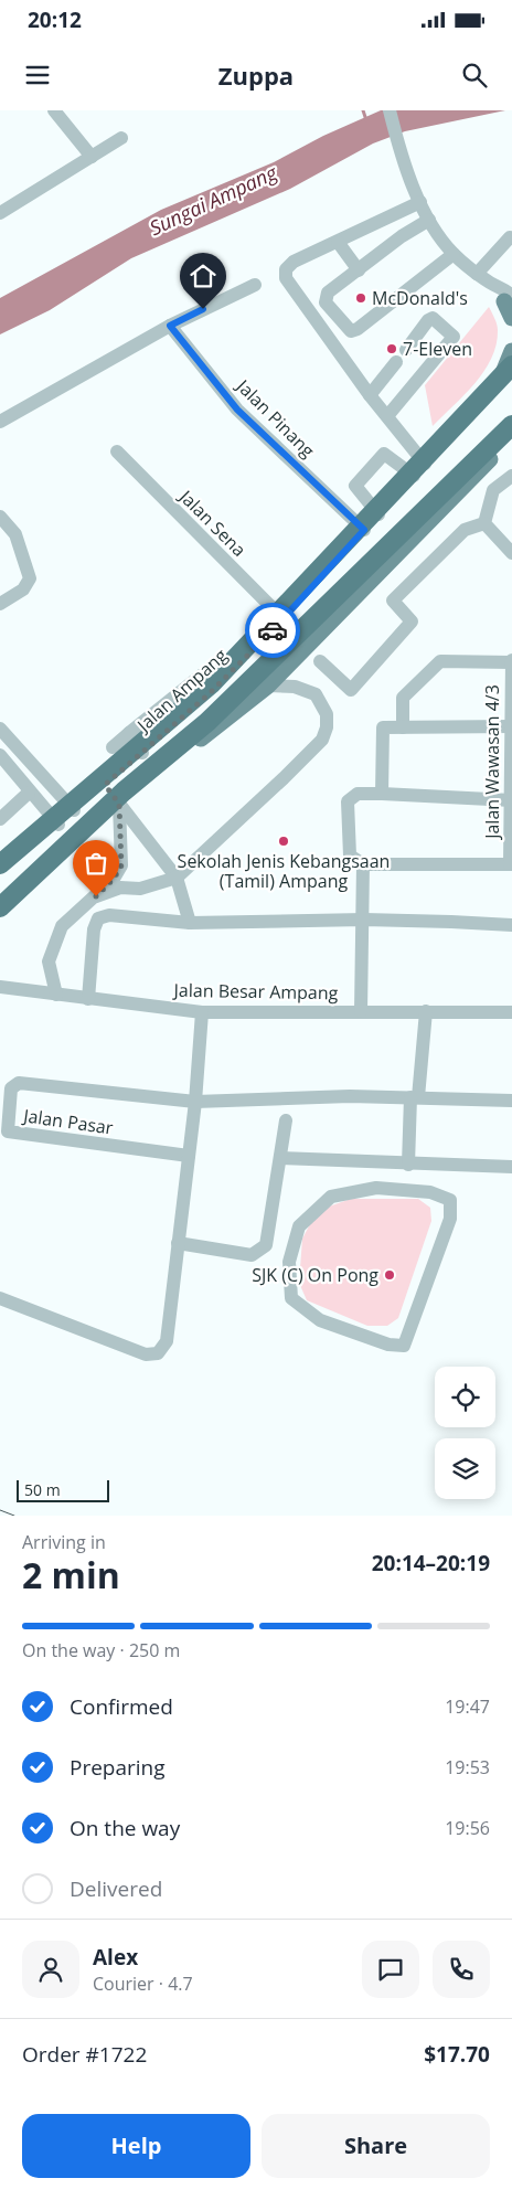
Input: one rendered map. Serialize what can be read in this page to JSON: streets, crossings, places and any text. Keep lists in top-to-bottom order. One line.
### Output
{"streets":{"main road":["Jalan Ampang"],"street":["Jalan Pinang","Jalan Sena","Jalan Wawasan 4/3","Jalan Besar Ampang","Jalan Pasar"]},"crossings":[["Jalan Pinang","Jalan Ampang"],["Jalan Sena","Jalan Ampang"]],"water":["Sungai Ampang"],"places":["McDonald's","7-Eleven","Sekolah Jenis Kebangsaan (Tamil) Ampang","SJK (C) On Pong"],"scale_bar":"50 m","page":{"status":"20:12","header":"Zuppa","scale":"50 m","heading":["2 min","Arriving in","20:14–20:19"],"panel":["Alex","Courier · 4.7","Order #1722","$17.70"],"bar":"On the way · 250 m","list":[["Confirmed","19:47"],["Preparing","19:53"],["On the way","19:56"],"Delivered"],"buttons":["Help","Share"]}}
